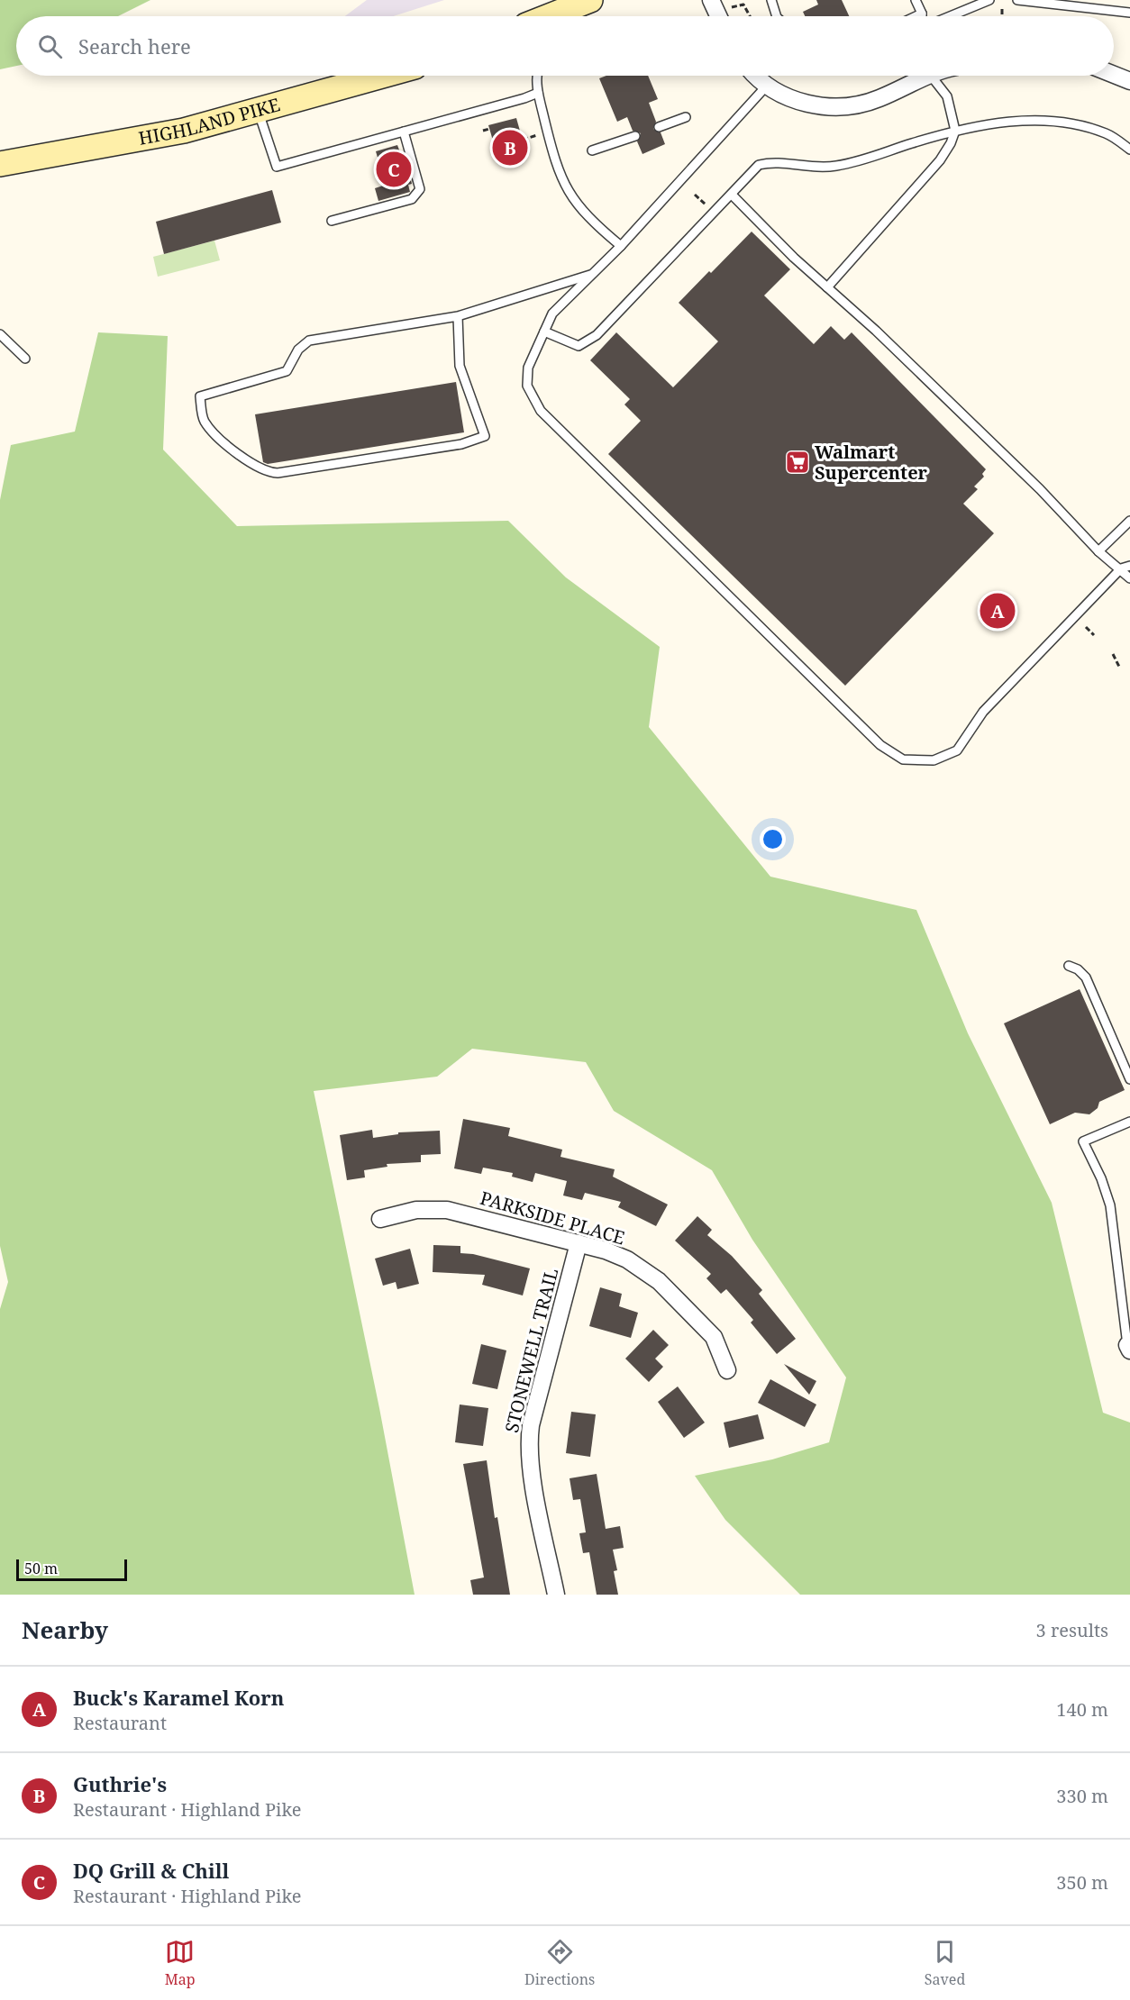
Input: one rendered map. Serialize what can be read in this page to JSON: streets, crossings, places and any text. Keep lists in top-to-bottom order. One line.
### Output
{"streets":{"main road":["HIGHLAND PIKE"],"street":["PARKSIDE PLACE","STONEWELL TRAIL"]},"crossings":[["PARKSIDE PLACE","STONEWELL TRAIL"]],"places":{"supermarket":["Walmart Supercenter"]},"scale_bar":"50 m","page":{"search":"Search here","pins":["B","C","A"],"scale":"50 m","heading":["Nearby","3 results"],"list":[{"mark":"A","name":"Buck's Karamel Korn","note":"Restaurant","value":"140 m"},{"mark":"B","name":"Guthrie's","note":"Restaurant · Highland Pike","value":"330 m"},{"mark":"C","name":"DQ Grill & Chill","note":"Restaurant · Highland Pike","value":"350 m"}],"nav":["Map","Directions","Saved"]}}
